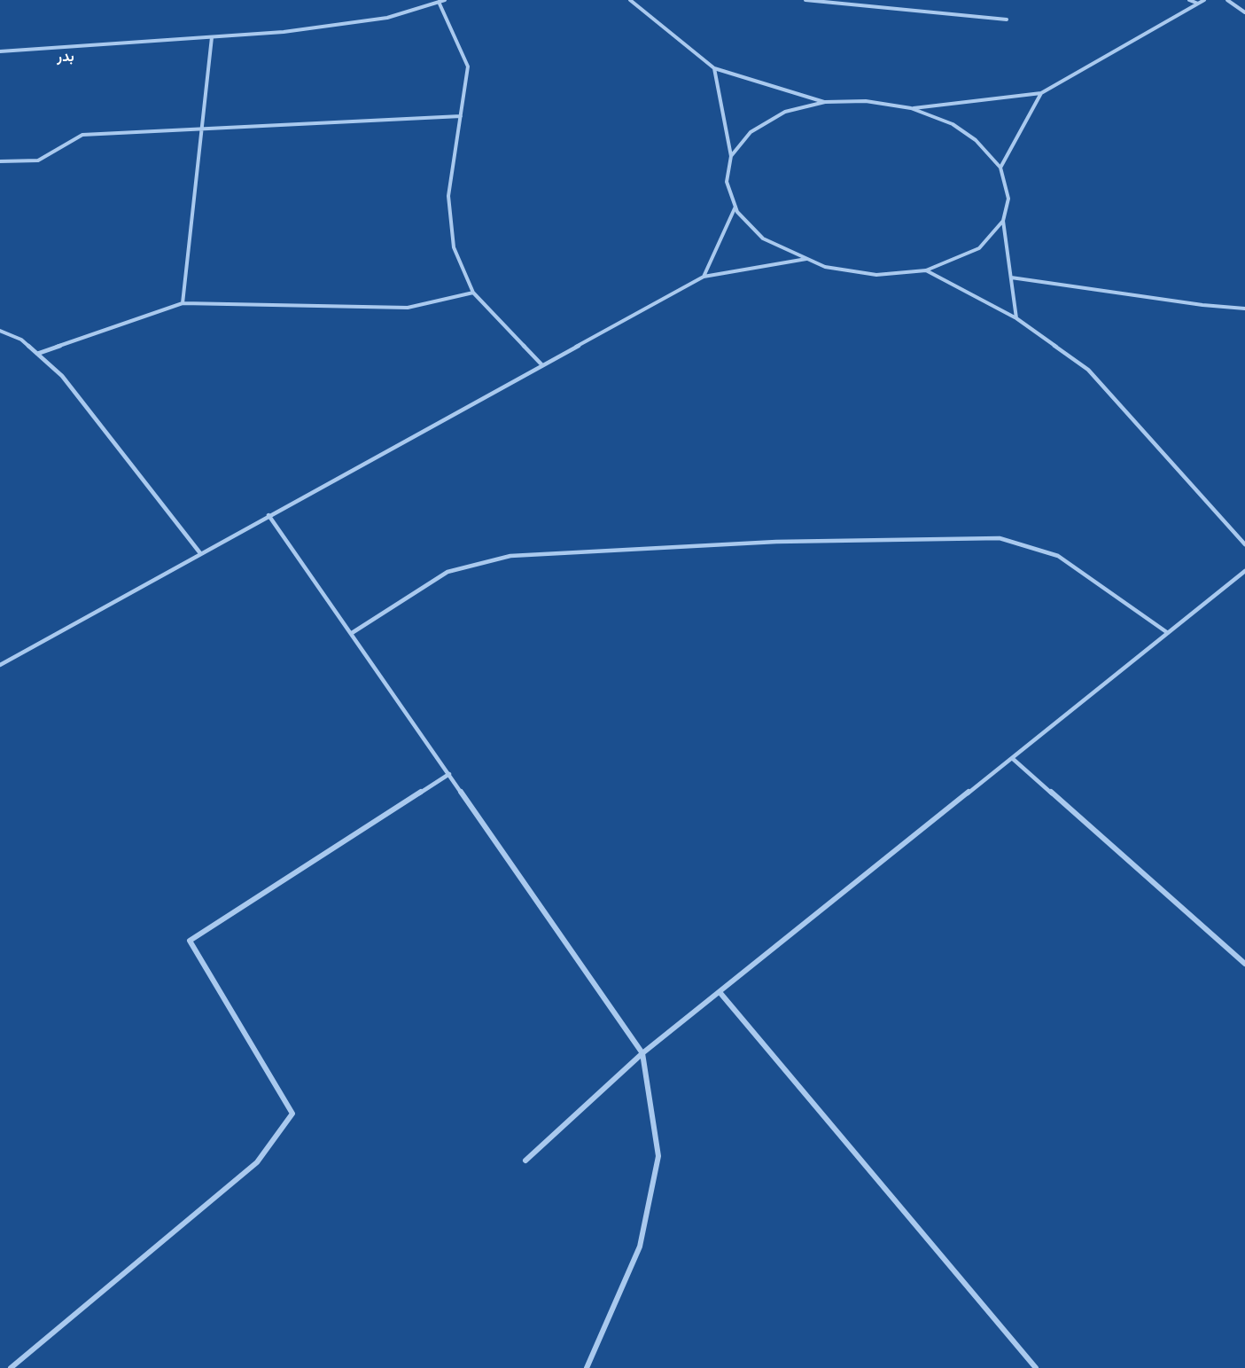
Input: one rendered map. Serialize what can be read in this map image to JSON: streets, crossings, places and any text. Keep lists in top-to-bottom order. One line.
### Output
{"districts":["بدر"]}
